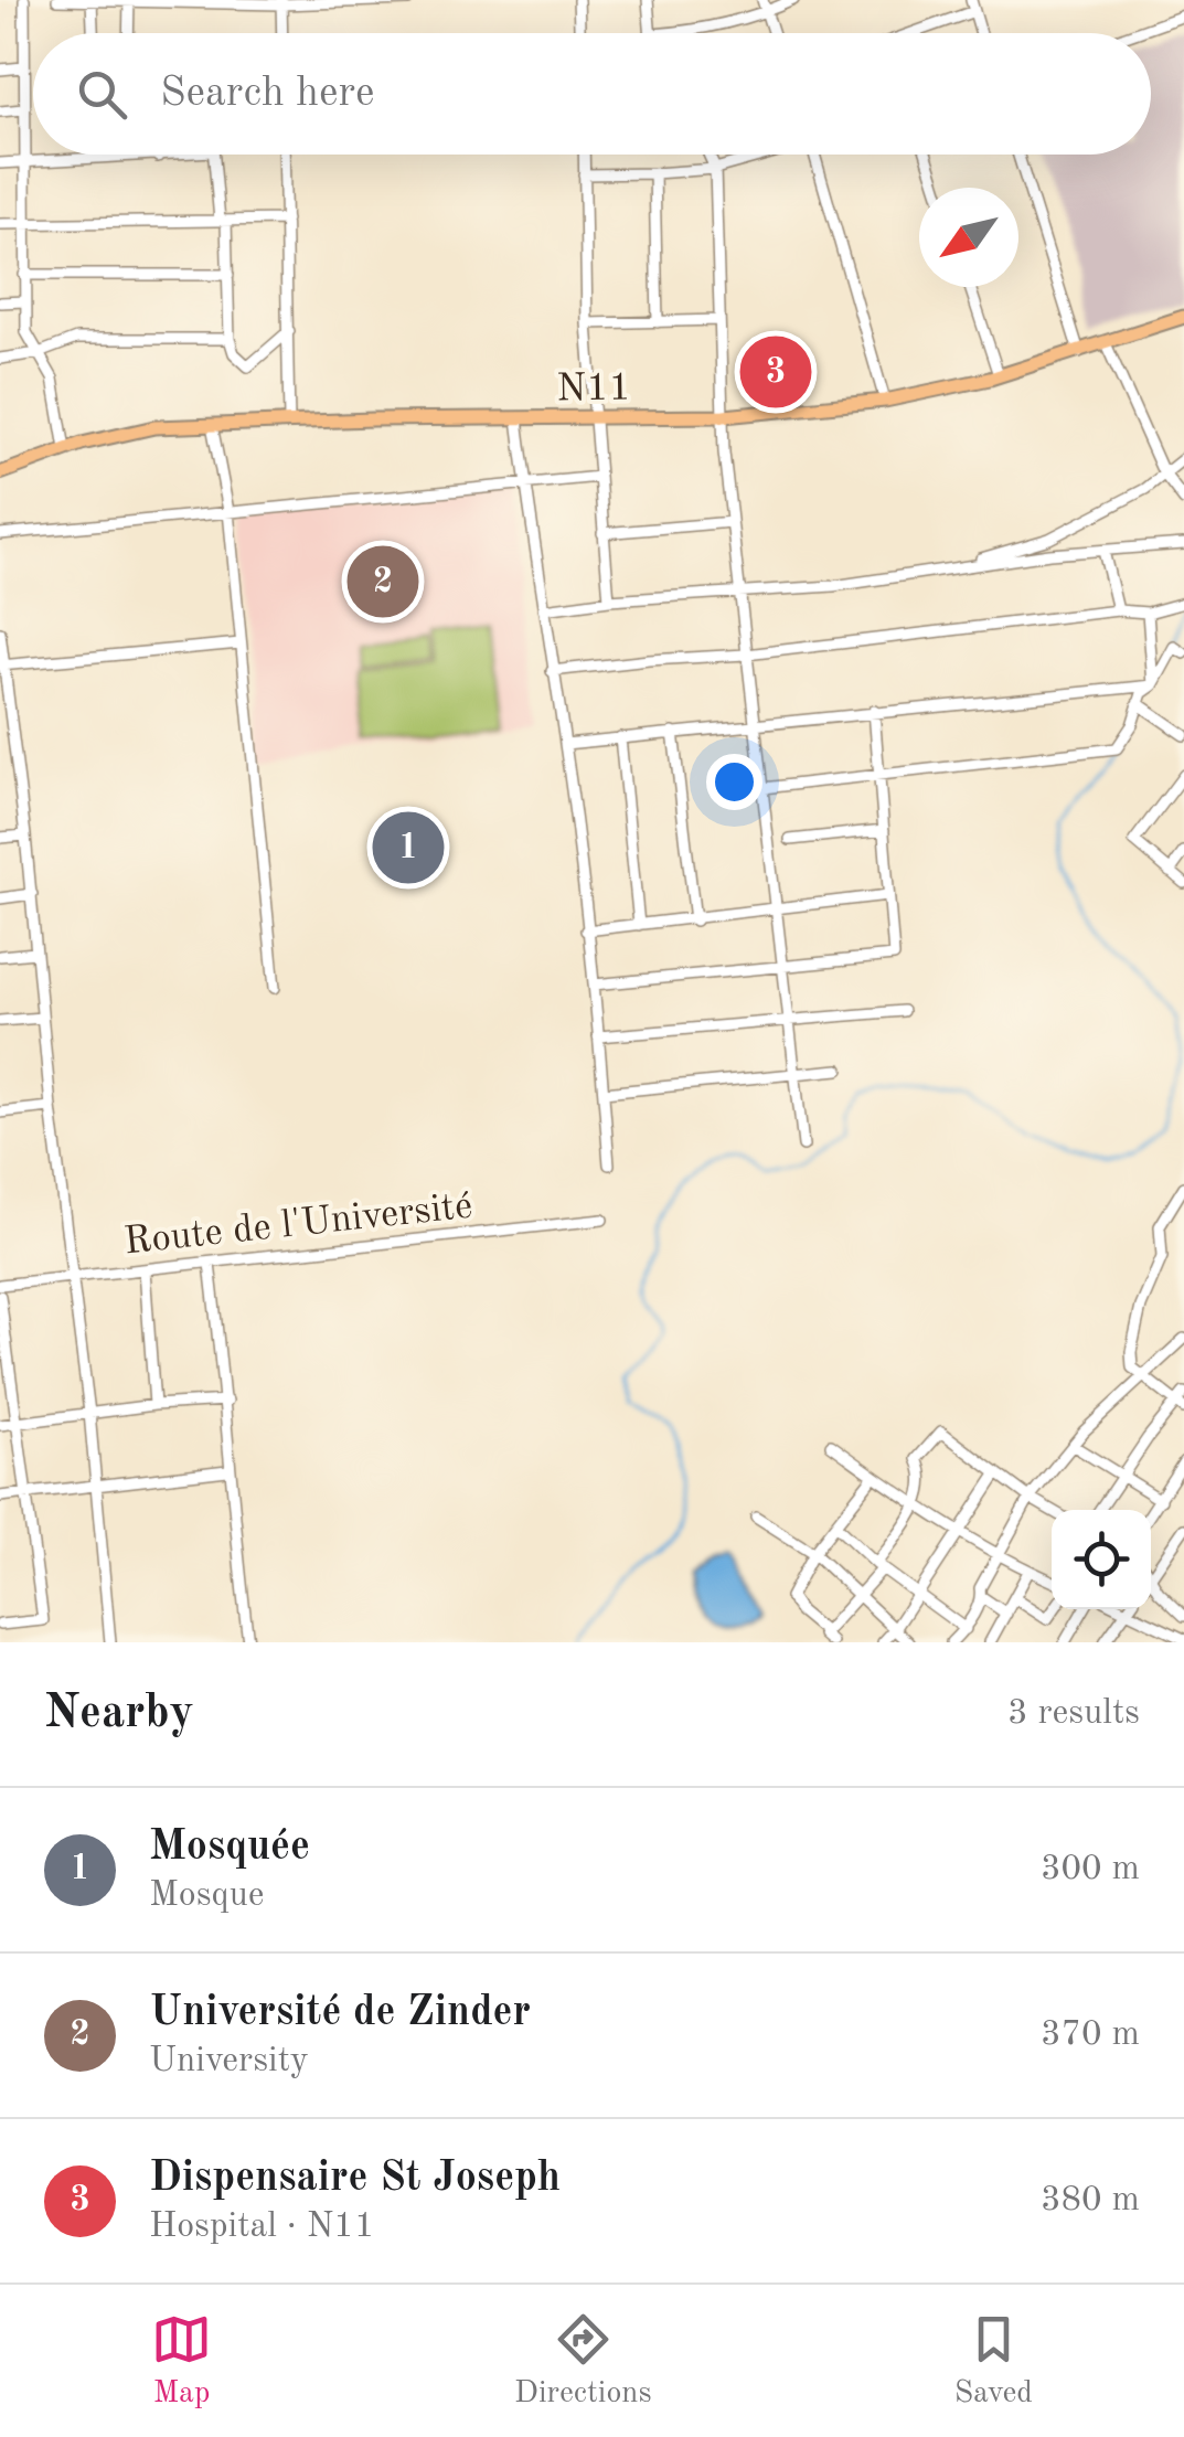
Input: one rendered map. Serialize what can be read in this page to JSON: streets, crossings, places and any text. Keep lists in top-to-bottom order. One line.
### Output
{"streets":{"main road":["N11"],"street":["Route de l'Université"]},"north":"bottom left","page":{"search":"Search here","pins":["3","2","1"],"heading":["Nearby","3 results"],"list":[{"mark":"1","name":"Mosquée","note":"Mosque","value":"300 m"},{"mark":"2","name":"Université de Zinder","note":"University","value":"370 m"},{"mark":"3","name":"Dispensaire St Joseph","note":"Hospital · N11","value":"380 m"}],"nav":["Map","Directions","Saved"]}}
